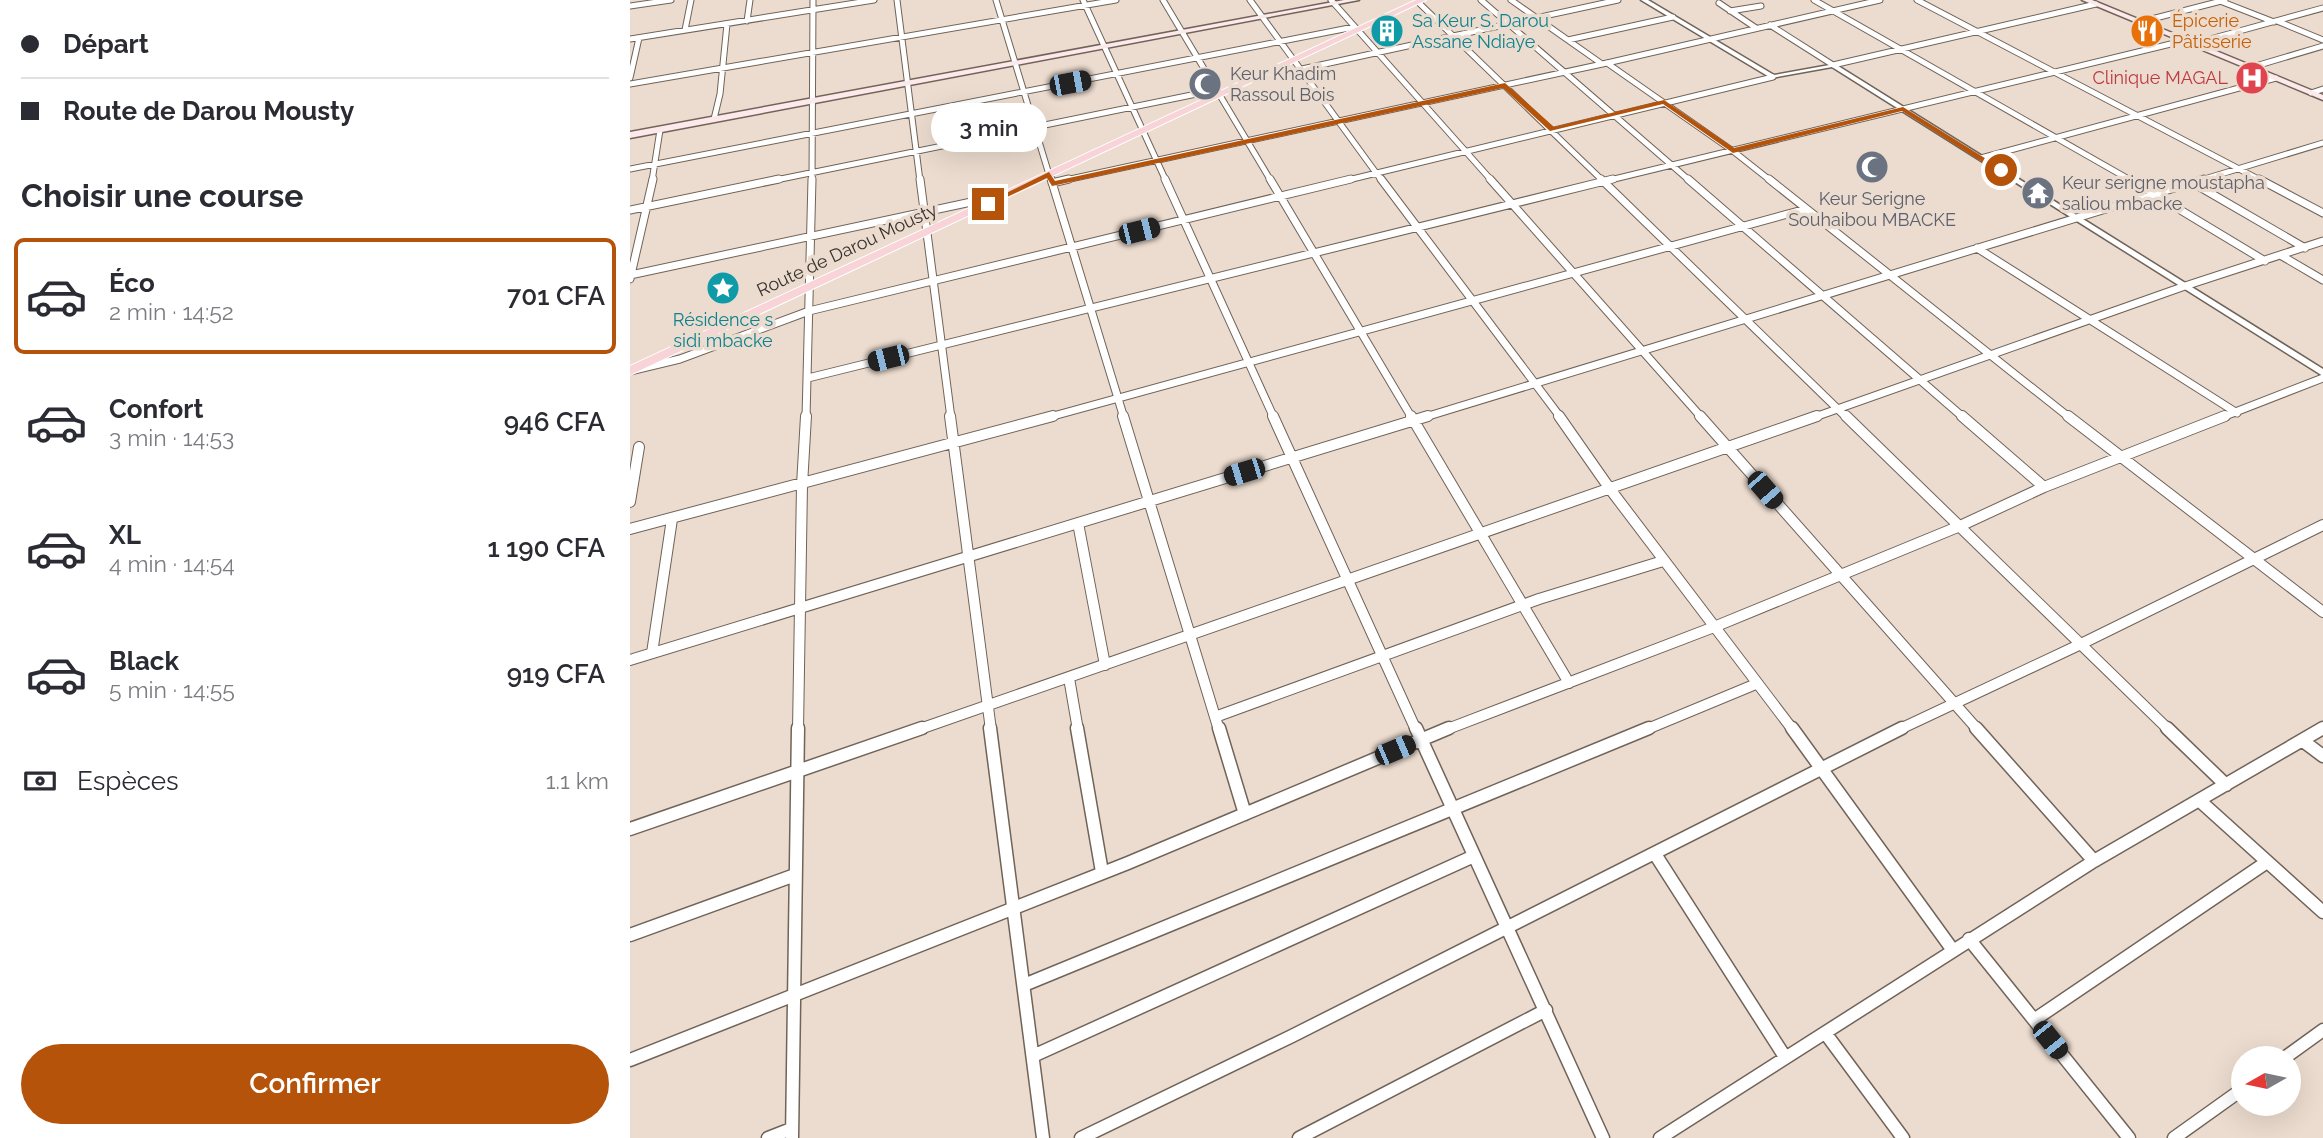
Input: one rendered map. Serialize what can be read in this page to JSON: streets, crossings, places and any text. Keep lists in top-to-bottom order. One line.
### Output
{"streets":{"main road":["Route de Darou Mousty"]},"places":{"building":["Sa Keur S. Darou Assane Ndiaye"],"restaurant":["Épicerie Pâtisserie"],"hospital":["Clinique MAGAL"],"mosque":["Keur Khadim Rassoul Bois","Keur Serigne Souhaibou MBACKE"],"temple":["Keur serigne moustapha saliou mbacke"],"place":["Résidence s sidi mbacke"]},"north":"left","page":{"banner":["Départ","Route de Darou Mousty"],"bubble":"3 min","heading":"Choisir une course","list":[{"name":"Éco","note":"2 min · 14:52","value":"701 CFA"},{"name":"Confort","note":"3 min · 14:53","value":"946 CFA"},{"name":"XL","note":"4 min · 14:54","value":"1 190 CFA"},{"name":"Black","note":"5 min · 14:55","value":"919 CFA"}],"pay":["Espèces","1.1 km"],"buttons":"Confirmer"}}
